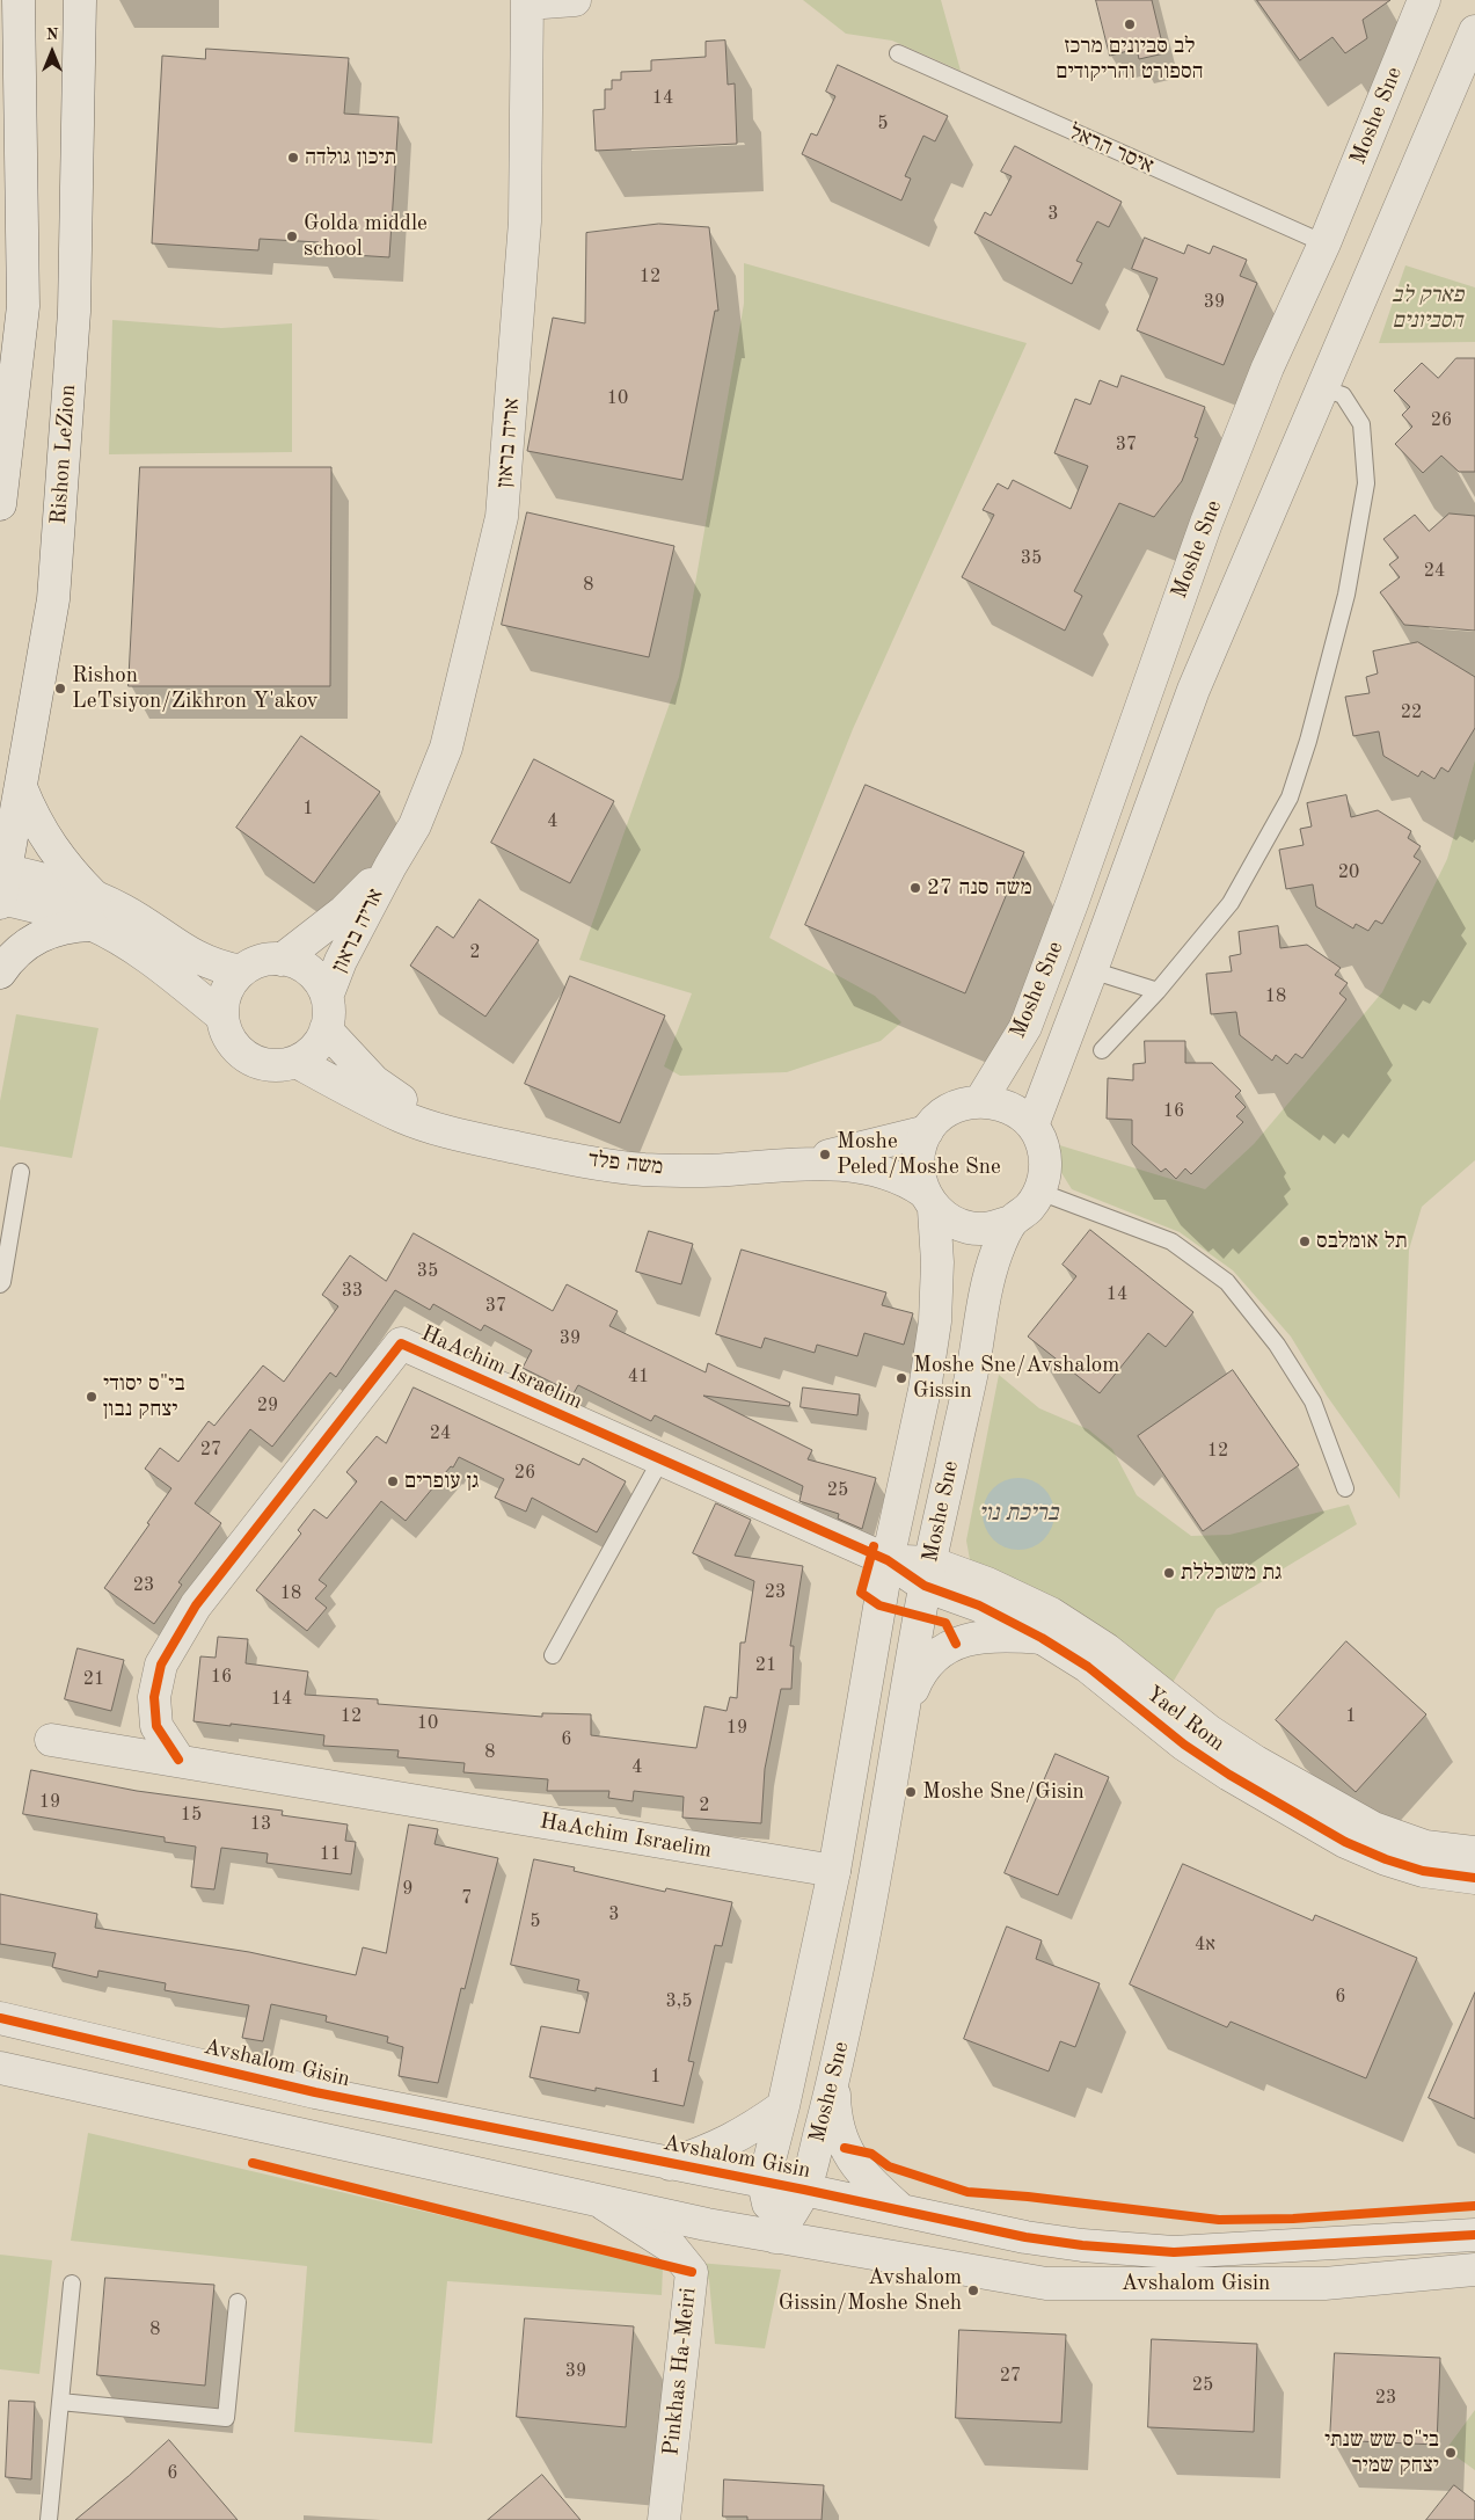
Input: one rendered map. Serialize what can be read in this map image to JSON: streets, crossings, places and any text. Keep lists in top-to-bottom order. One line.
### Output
{"streets":{"street":["Moshe Sne","אריה בראון","Rishon LeZion","משה פלד","HaAchim Israelim","Yael Rom","Avshalom Gisin","Pinkhas Ha-Meiri"],"lane":["איסר הראל"]},"crossings":[["Moshe Sne","איסר הראל"],["Moshe Sne","משה פלד"],["Moshe Sne","HaAchim Israelim"],["Moshe Sne","Yael Rom"],["Moshe Sne","Avshalom Gisin"],["אריה בראון","משה פלד"],["HaAchim Israelim","Yael Rom"],["Avshalom Gisin","Pinkhas Ha-Meiri"]],"water":["בריכת נוי"],"parks":["פארק לב הסביונים"],"places":["לב סביונים מרכז הספורט והריקודים","תיכון גולדה","Golda middle school","Rishon LeTsiyon/Zikhron Y'akov","משה סנה 27","Moshe Peled/Moshe Sne","תל אומלבס","Moshe Sne/Avshalom Gissin","בי\"ס יסודי יצחק נבון","גן עופרים","גת משוכללת","Moshe Sne/Gisin","Avshalom Gissin/Moshe Sneh","בי\"ס שש שנתי יצחק שמיר"],"house_numbers":["14","5","3","12","39","10","26","37","35","24","8","22","1","4","20","2","18","16","35","33","14","37","39","41","29","24","27","12","26","25","23","23","18","21","16","21","14","12","1","10","19","6","8","4","19","2","15","13","11","9","7","3","5","4א","6","3,5","1","8","39","27","25","23","6"],"north":"top"}
